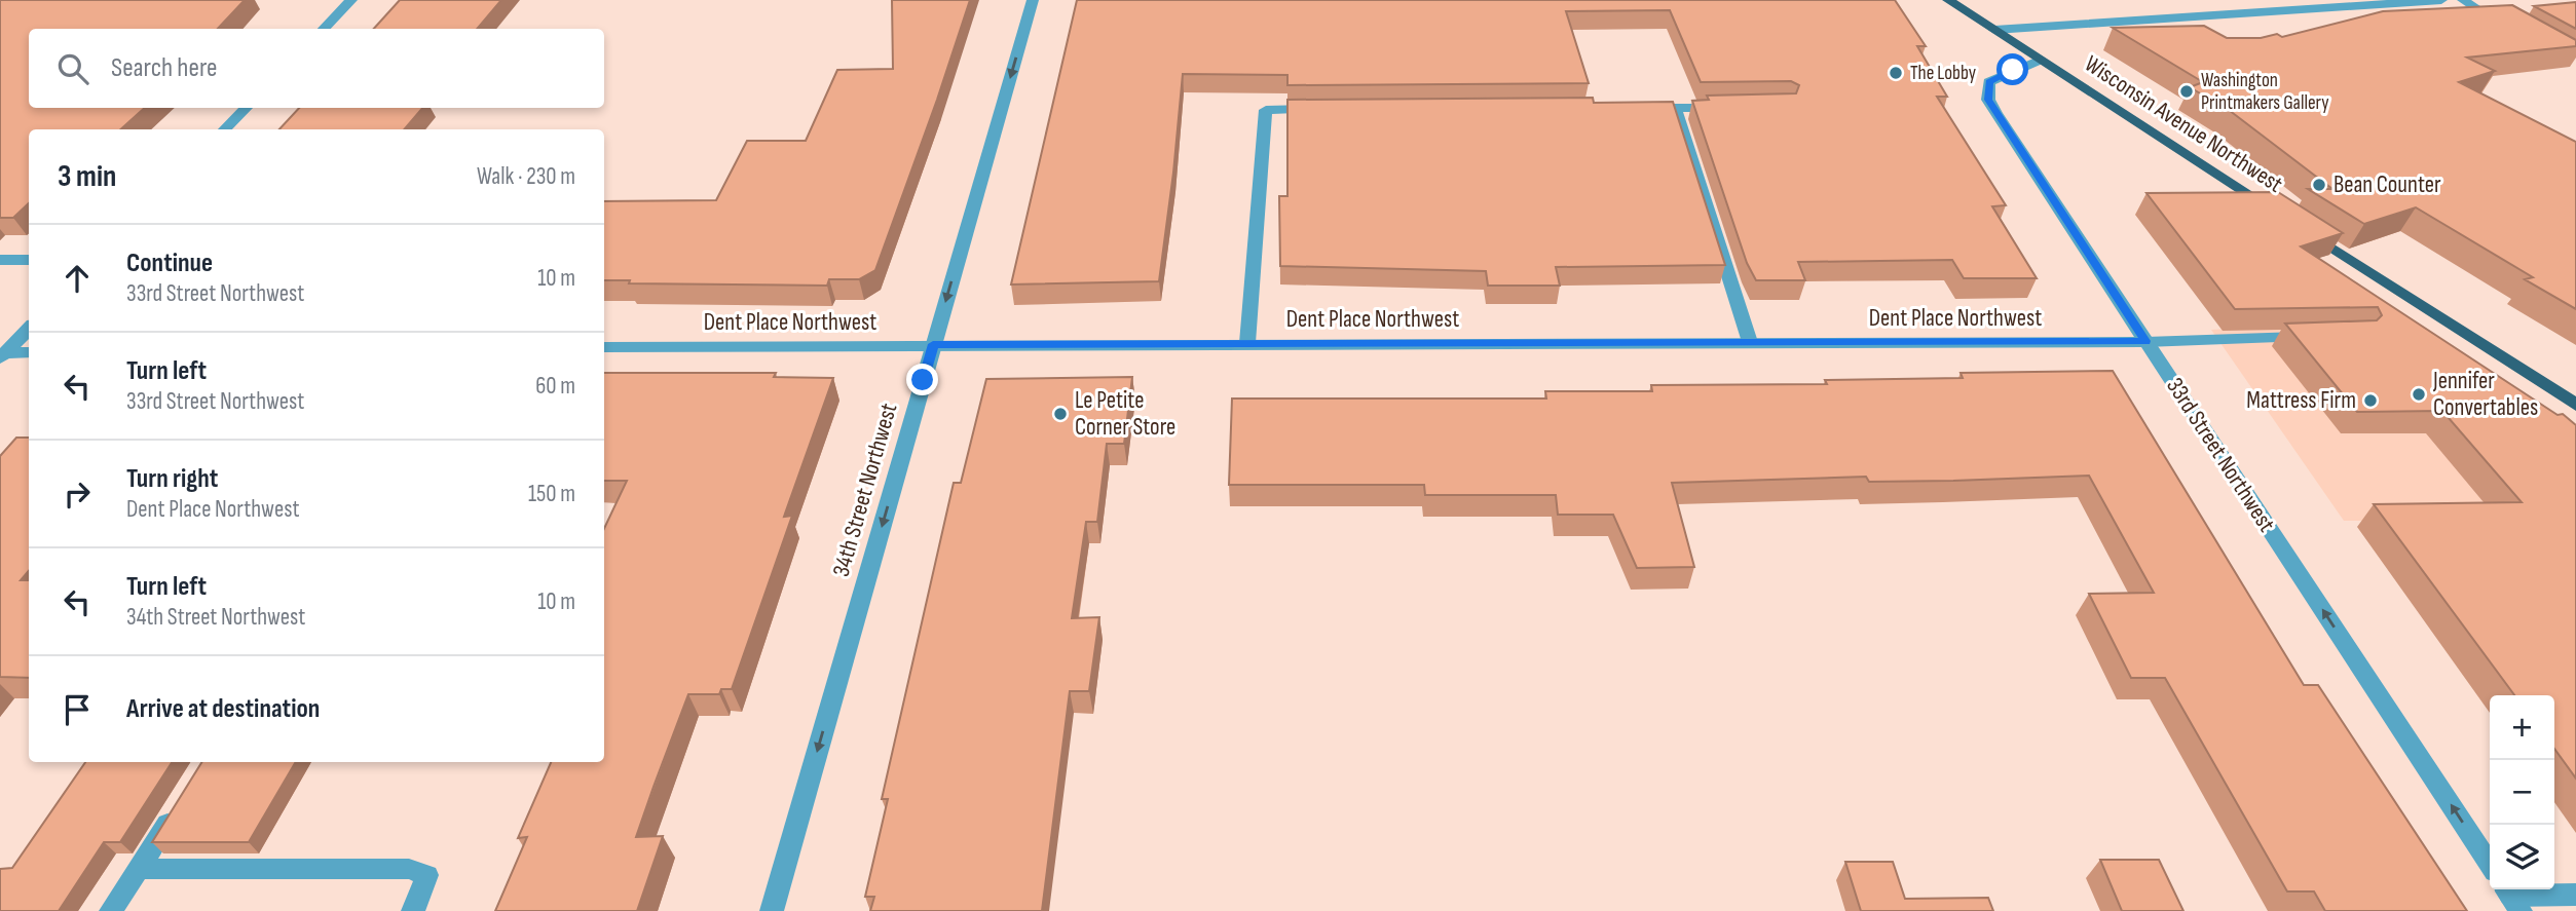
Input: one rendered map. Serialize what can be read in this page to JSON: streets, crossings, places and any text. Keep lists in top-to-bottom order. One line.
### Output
{"streets":{"main road":["Wisconsin Avenue Northwest"],"street":["Dent Place Northwest","33rd Street Northwest","34th Street Northwest"]},"crossings":[["Wisconsin Avenue Northwest","33rd Street Northwest"],["Dent Place Northwest","33rd Street Northwest"],["Dent Place Northwest","34th Street Northwest"]],"one_way":["33rd Street Northwest","34th Street Northwest"],"places":["The Lobby","Washington Printmakers Gallery","Bean Counter","Jennifer Convertables","Mattress Firm","Le Petite Corner Store"],"page":{"search":"Search here","heading":["3 min","Walk · 230 m"],"list":[["Continue","33rd Street Northwest","10 m"],["Turn left","33rd Street Northwest","60 m"],["Turn right","Dent Place Northwest","150 m"],["Turn left","34th Street Northwest","10 m"],"Arrive at destination"],"map_buttons":["+","−"]}}
